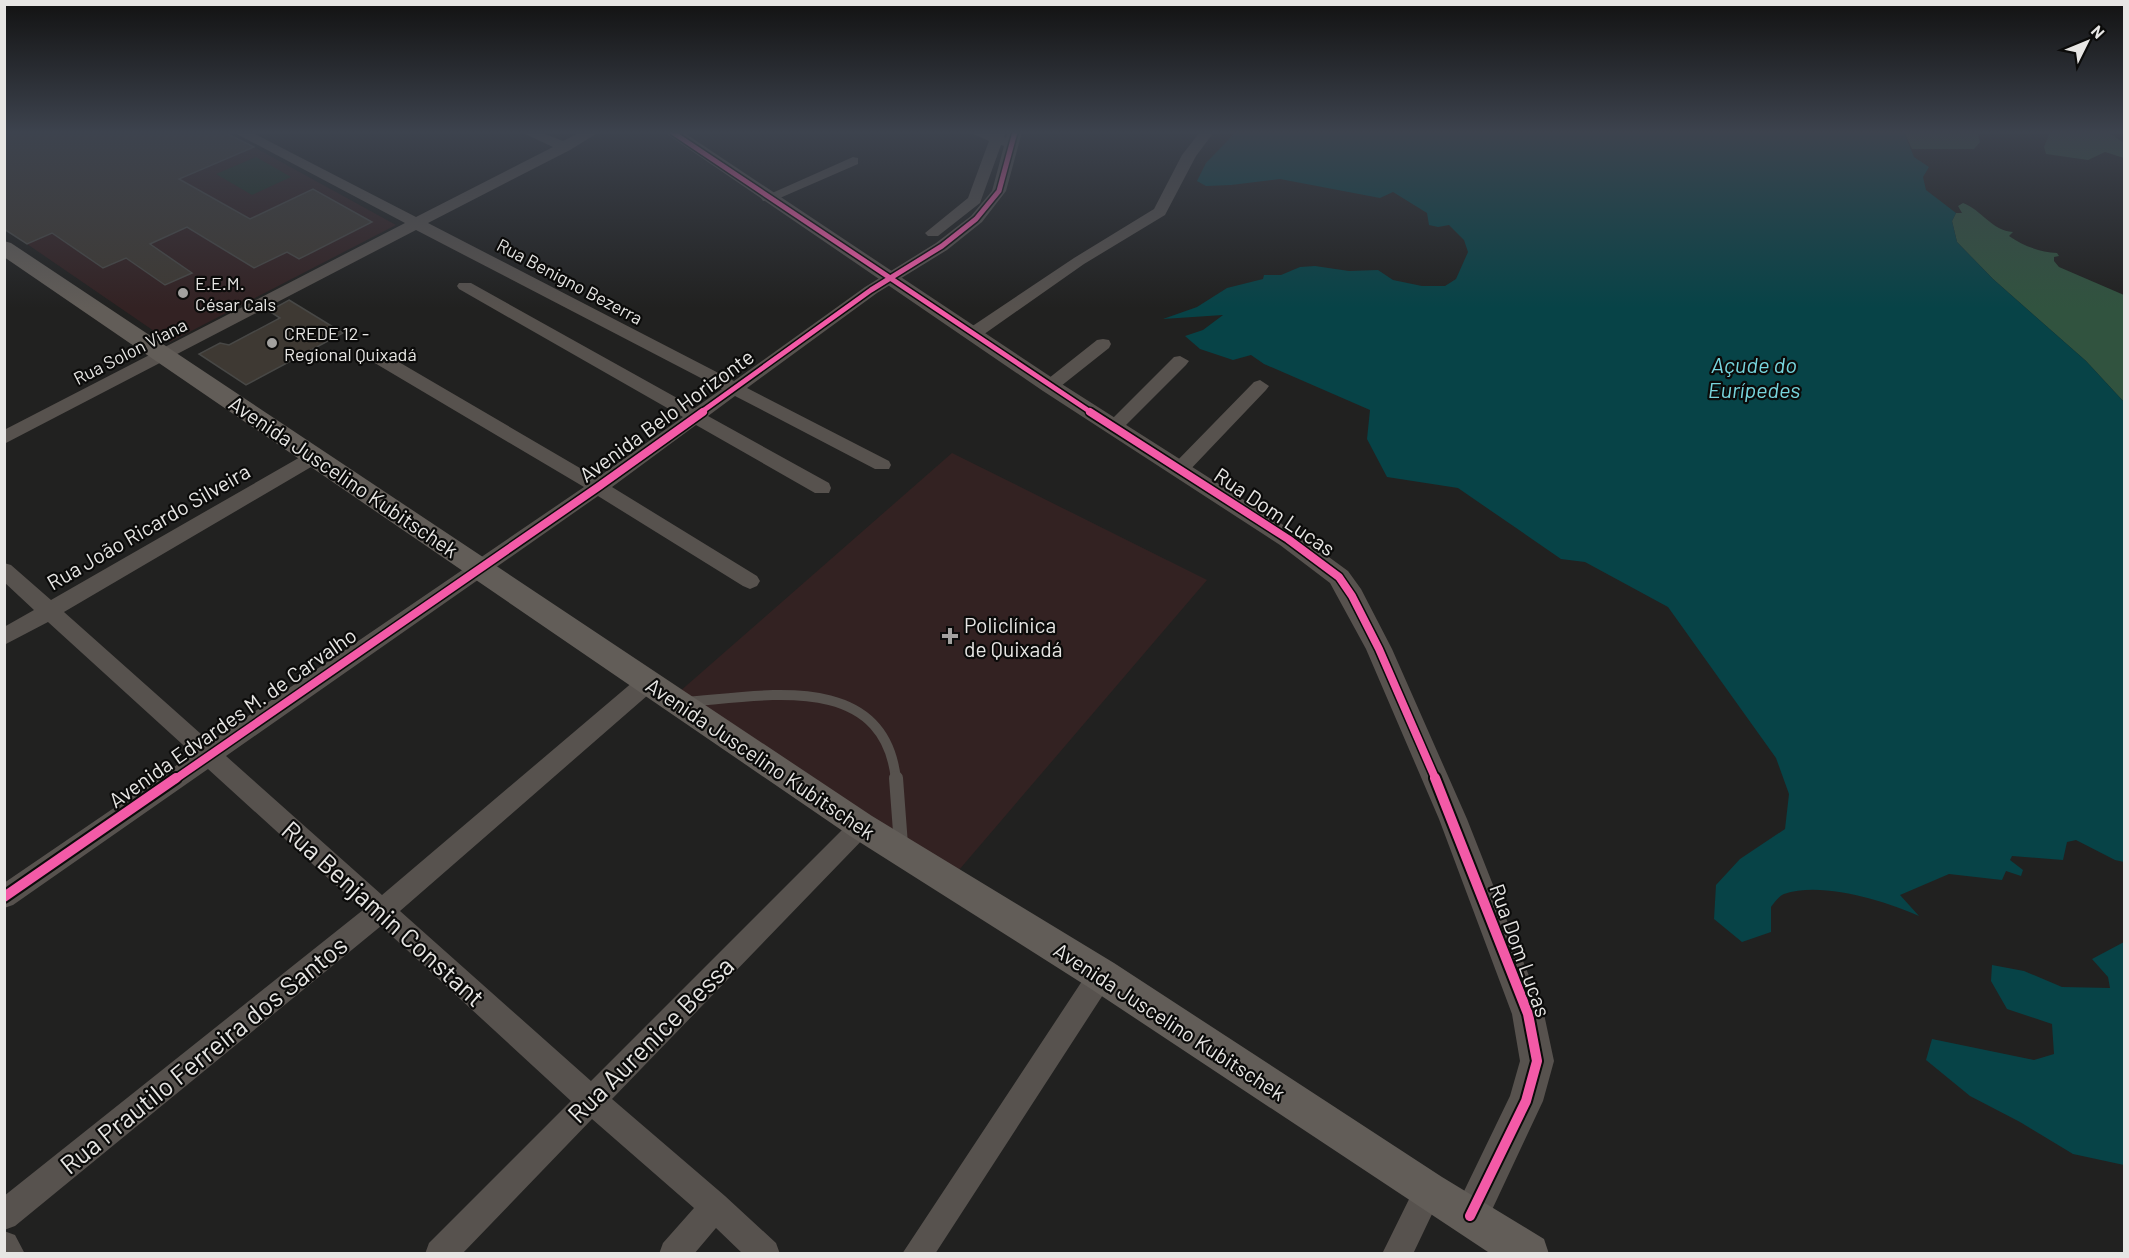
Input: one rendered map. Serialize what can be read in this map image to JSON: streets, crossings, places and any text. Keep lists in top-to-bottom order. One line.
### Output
{"streets":{"main road":["Avenida Juscelino Kubitschek"],"street":["Rua Benigno Bezerra","Rua Solon Viana","Avenida Belo Horizonte","Rua Dom Lucas","Rua João Ricardo Silveira","Avenida Edvardes M. de Carvalho","Rua Benjamin Constant","Rua Aurenice Bessa","Rua Prautilo Ferreira dos Santos"]},"crossings":[["Rua Benigno Bezerra","Rua Solon Viana"],["Rua Benigno Bezerra","Avenida Belo Horizonte"],["Rua Solon Viana","Avenida Juscelino Kubitschek"],["Avenida Belo Horizonte","Avenida Juscelino Kubitschek"],["Avenida Belo Horizonte","Rua Dom Lucas"],["Avenida Belo Horizonte","Avenida Edvardes M. de Carvalho"],["Avenida Juscelino Kubitschek","Rua Dom Lucas"],["Avenida Juscelino Kubitschek","Rua João Ricardo Silveira"],["Avenida Juscelino Kubitschek","Avenida Edvardes M. de Carvalho"],["Avenida Juscelino Kubitschek","Rua Aurenice Bessa"],["Avenida Juscelino Kubitschek","Rua Prautilo Ferreira dos Santos"],["Rua João Ricardo Silveira","Rua Benjamin Constant"],["Avenida Edvardes M. de Carvalho","Rua Benjamin Constant"],["Rua Benjamin Constant","Rua Aurenice Bessa"],["Rua Benjamin Constant","Rua Prautilo Ferreira dos Santos"]],"water":["Açude do Eurípedes"],"places":{"other":["E.E.M. César Cals","CREDE 12 - Regional Quixadá"],"health":["Policlínica de Quixadá"]},"north":"top right"}
